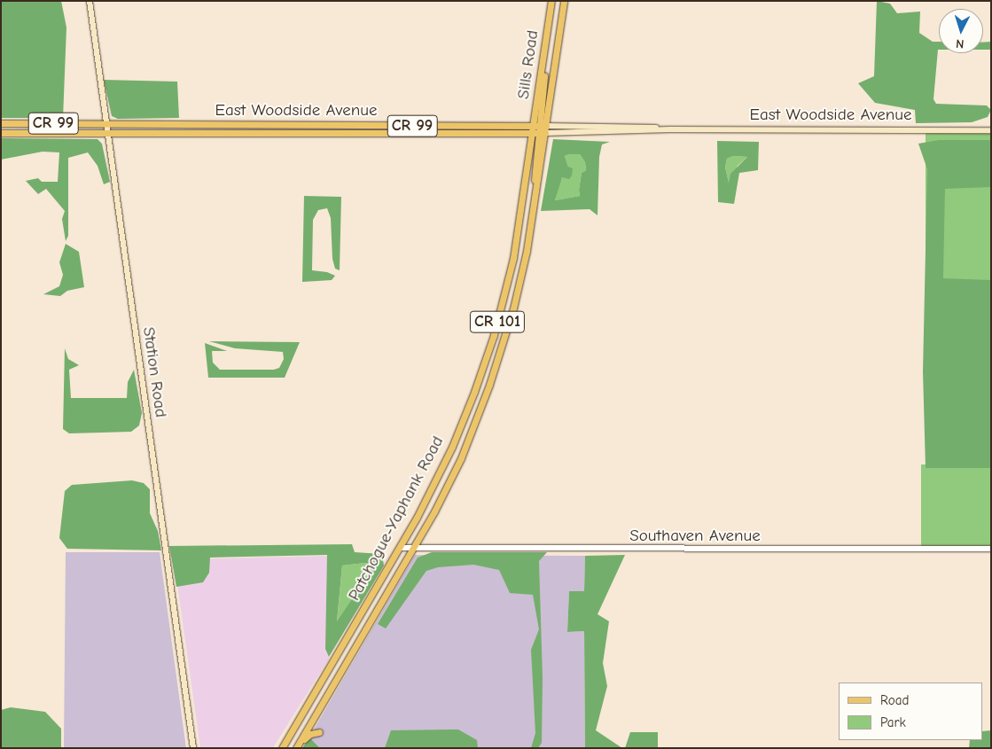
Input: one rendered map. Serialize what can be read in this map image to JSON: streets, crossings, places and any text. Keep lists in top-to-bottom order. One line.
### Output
{"streets":{"main road":["Sills Road","East Woodside Avenue","CR 99","CR 101","Station Road","Patchogue-Yaphank Road"],"street":["Southaven Avenue"]},"crossings":[["Sills Road","East Woodside Avenue"],["Sills Road","Patchogue-Yaphank Road"],["East Woodside Avenue","Station Road"],["East Woodside Avenue","Patchogue-Yaphank Road"],["Patchogue-Yaphank Road","Southaven Avenue"]],"legend":["Road","Park"],"north":"bottom"}
